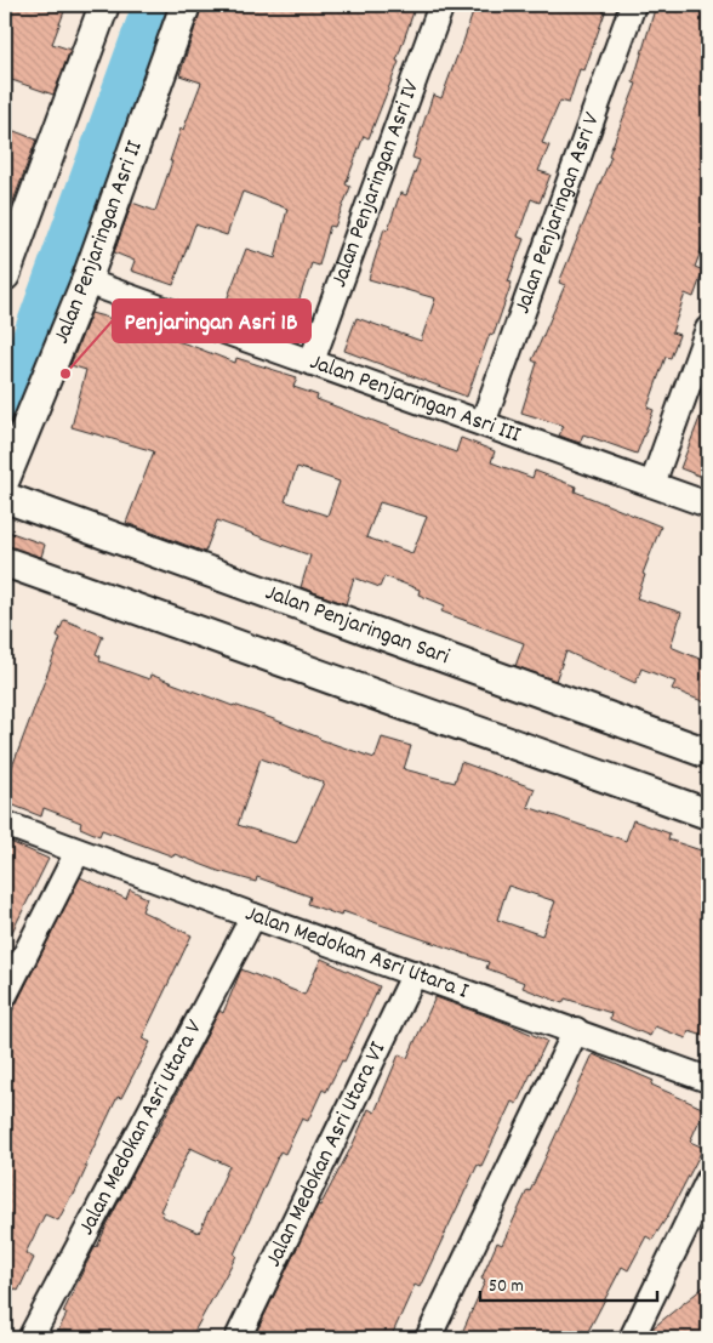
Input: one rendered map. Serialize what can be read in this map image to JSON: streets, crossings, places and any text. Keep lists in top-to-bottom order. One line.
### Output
{"streets":{"street":["Jalan Penjaringan Asri IV","Jalan Penjaringan Asri V","Jalan Penjaringan Asri II","Jalan Penjaringan Asri III","Jalan Penjaringan Sari","Jalan Medokan Asri Utara I","Jalan Medokan Asri Utara V","Jalan Medokan Asri Utara VI"]},"crossings":[["Jalan Penjaringan Asri IV","Jalan Penjaringan Asri III"],["Jalan Penjaringan Asri V","Jalan Penjaringan Asri III"],["Jalan Penjaringan Asri II","Jalan Penjaringan Asri III"],["Jalan Medokan Asri Utara I","Jalan Medokan Asri Utara V"],["Jalan Medokan Asri Utara I","Jalan Medokan Asri Utara VI"]],"places":["Penjaringan Asri 1B"],"scale_bar":"50 m"}
